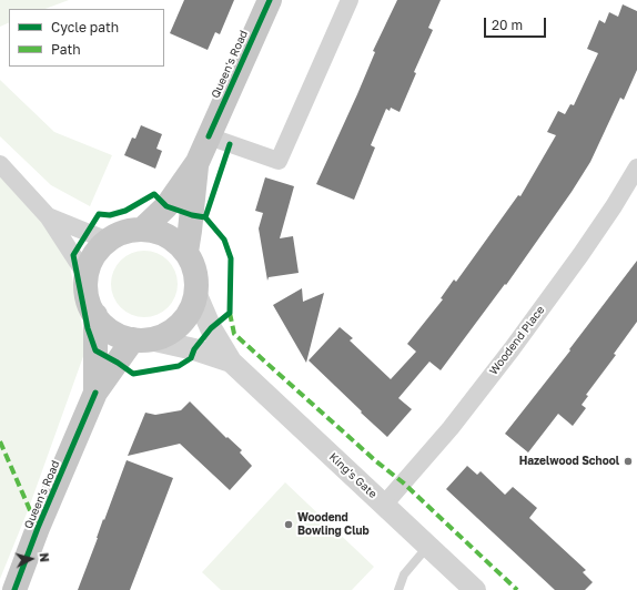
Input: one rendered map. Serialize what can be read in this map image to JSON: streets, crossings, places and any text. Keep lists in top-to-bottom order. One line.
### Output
{"streets":{"main road":["Queen's Road"],"street":["Woodend Place","King's Gate"]},"crossings":[["Queen's Road","King's Gate"],["Woodend Place","King's Gate"]],"places":["Hazelwood School","Woodend Bowling Club"],"legend":["Cycle path","Path"],"scale_bar":"20 m","north":"right"}
